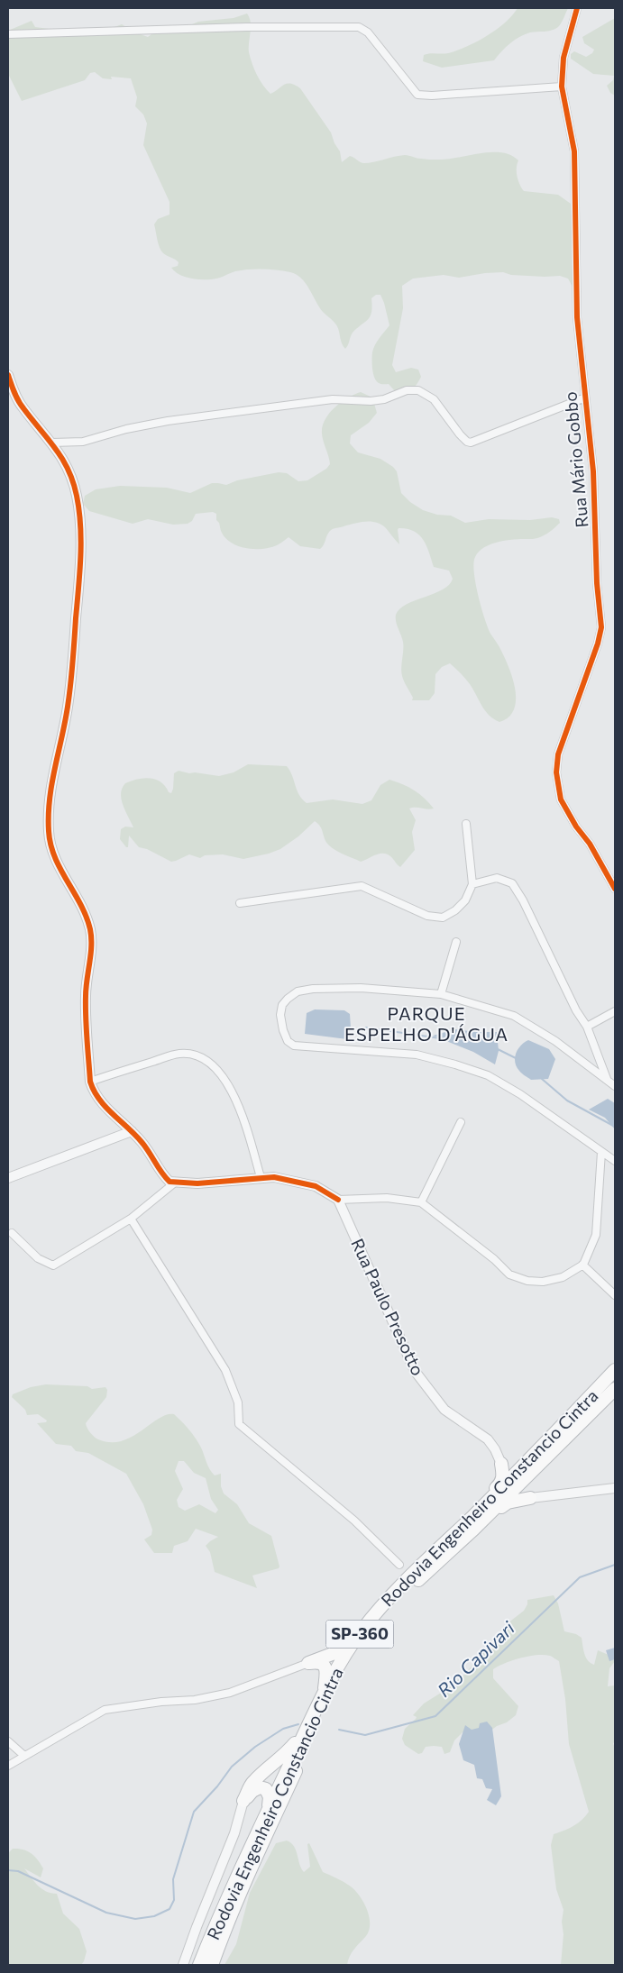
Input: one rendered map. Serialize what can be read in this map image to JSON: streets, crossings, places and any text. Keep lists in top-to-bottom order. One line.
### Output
{"streets":{"highway":["Rodovia Engenheiro Constancio Cintra","SP-360"],"street":["Rua Mário Gobbo","Rua Paulo Presotto"]},"districts":["PARQUE ESPELHO D'ÁGUA"],"water":["Rio Capivari"]}
